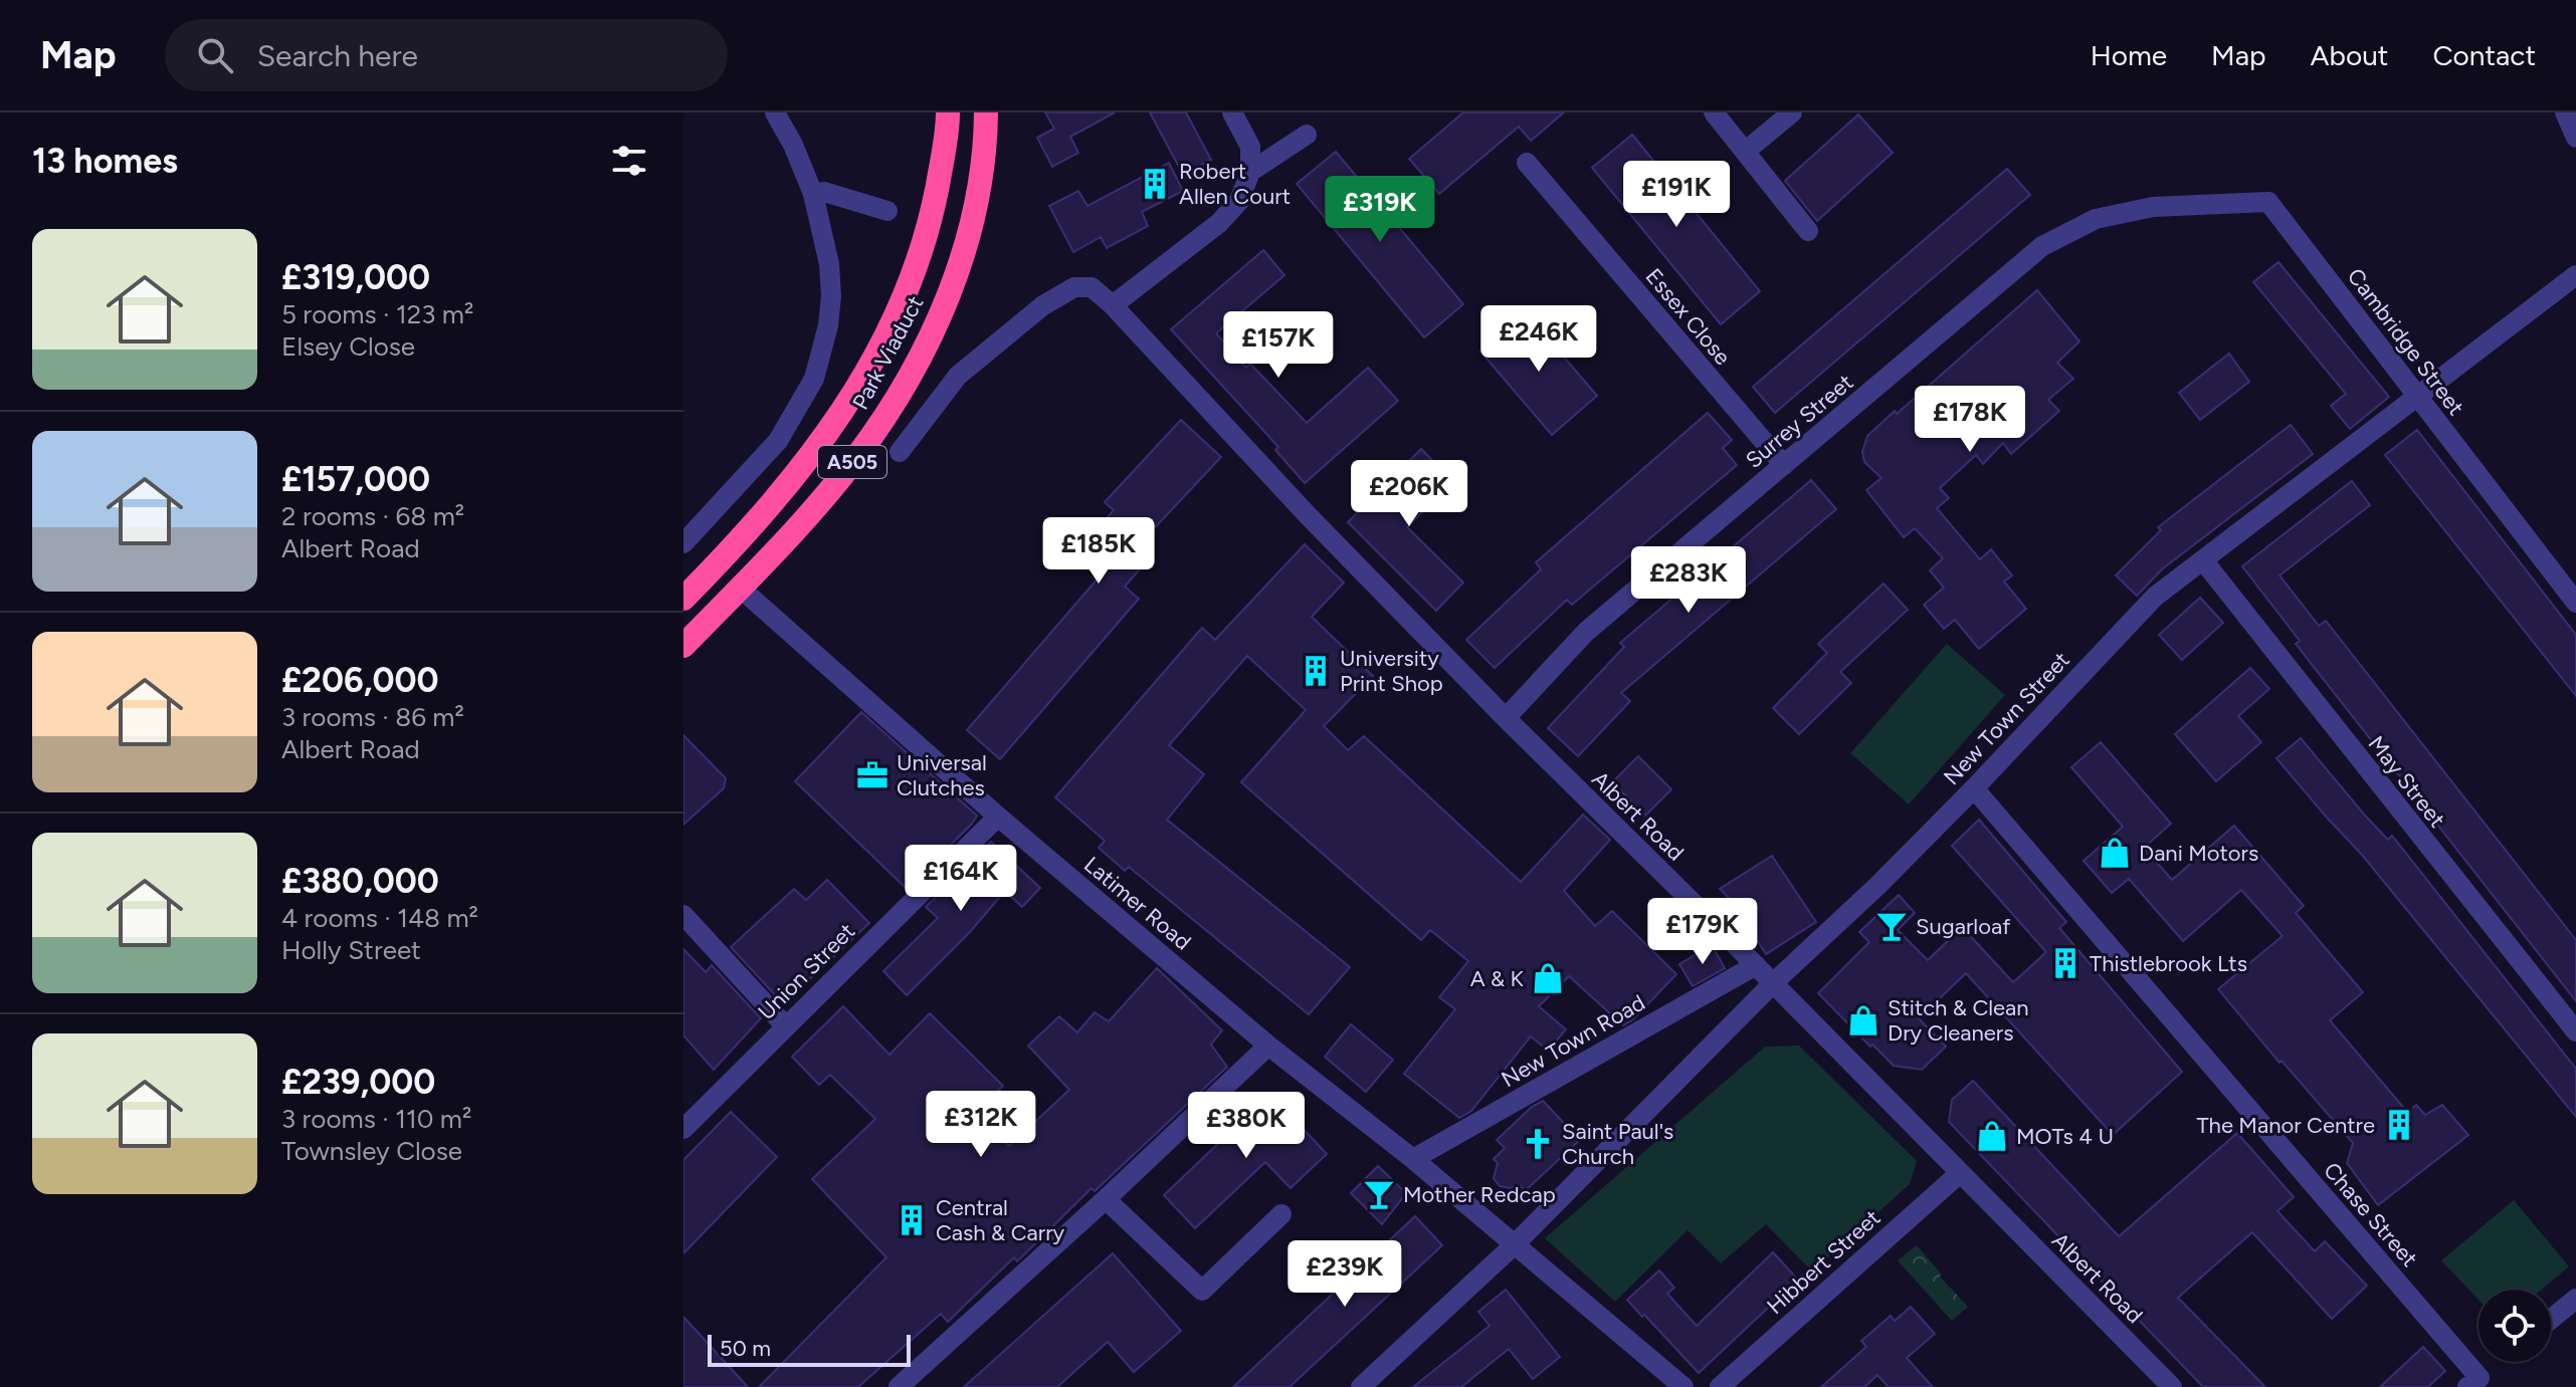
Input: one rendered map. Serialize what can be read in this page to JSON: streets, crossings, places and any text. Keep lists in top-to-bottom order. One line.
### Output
{"streets":{"highway":["Park Viaduct","A505"],"street":["Essex Close","Cambridge Street","Surrey Street","New Town Street","May Street","Albert Road","Latimer Road","Union Street","New Town Road","Chase Street","Hibbert Street"]},"crossings":[["Essex Close","Surrey Street"],["Cambridge Street","Surrey Street"],["Cambridge Street","New Town Street"],["Park Viaduct","Latimer Road"],["Surrey Street","Albert Road"],["New Town Street","May Street"],["New Town Street","Albert Road"],["New Town Street","Latimer Road"],["New Town Street","Chase Street"],["Albert Road","New Town Road"],["Albert Road","Hibbert Street"],["Latimer Road","Union Street"],["Latimer Road","New Town Road"]],"places":{"building":["Robert Allen Court","University Print Shop","Thistlebrook Lts","The Manor Centre","Central Cash & Carry"],"office":["Universal Clutches"],"shop":["Dani Motors","A & K","Stitch & Clean Dry Cleaners","MOTs 4 U"],"bar":["Sugarloaf","Mother Redcap"],"church":["Saint Paul's Church"]},"scale_bar":"50 m","page":{"header":"Map","search":"Search here","nav":["Home","Map","About","Contact"],"heading":"13 homes","price":["£191K","£319K","£246K","£157K","£178K","£206K","£185K","£283K","£164K","£179K","£312K","£380K","£239K"],"list":[{"name":"£319,000","note":"5 rooms · 123 m² · Elsey Close"},{"name":"£157,000","note":"2 rooms · 68 m² · Albert Road"},{"name":"£206,000","note":"3 rooms · 86 m² · Albert Road"},{"name":"£380,000","note":"4 rooms · 148 m² · Holly Street"},{"name":"£239,000","note":"3 rooms · 110 m² · Townsley Close"}],"scale":"50 m"}}
